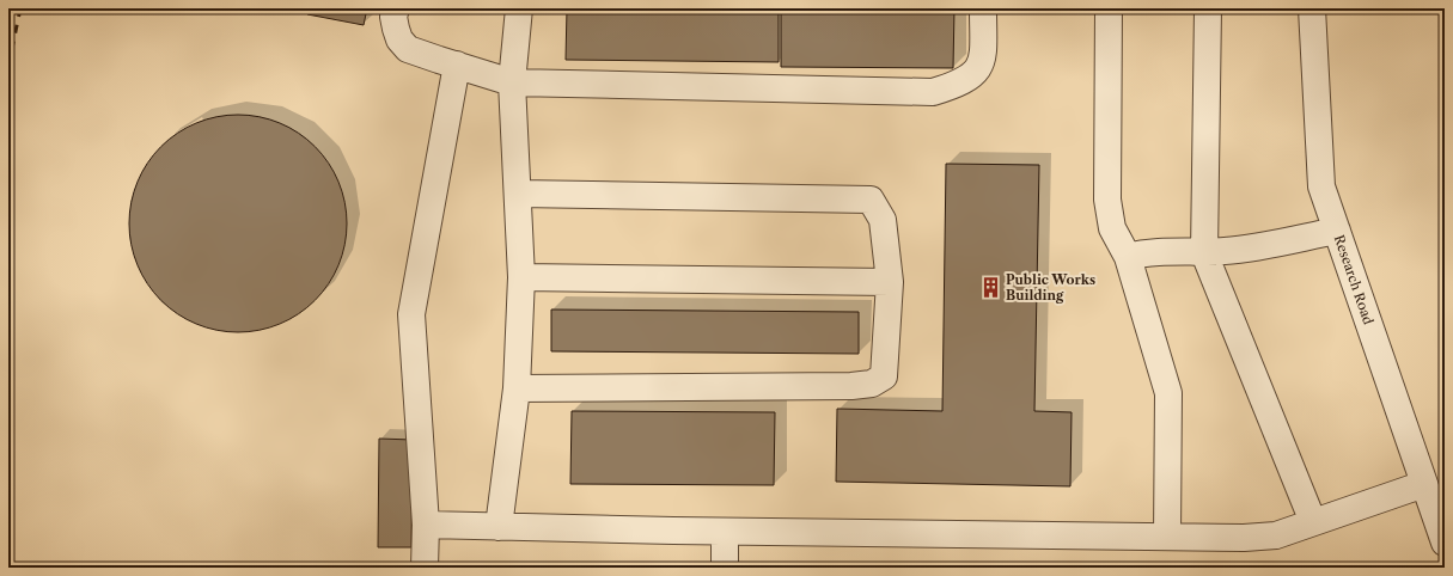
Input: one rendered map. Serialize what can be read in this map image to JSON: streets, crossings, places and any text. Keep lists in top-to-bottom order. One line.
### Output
{"streets":{"street":["Research Road"]},"places":{"building":["Public Works Building"]}}
